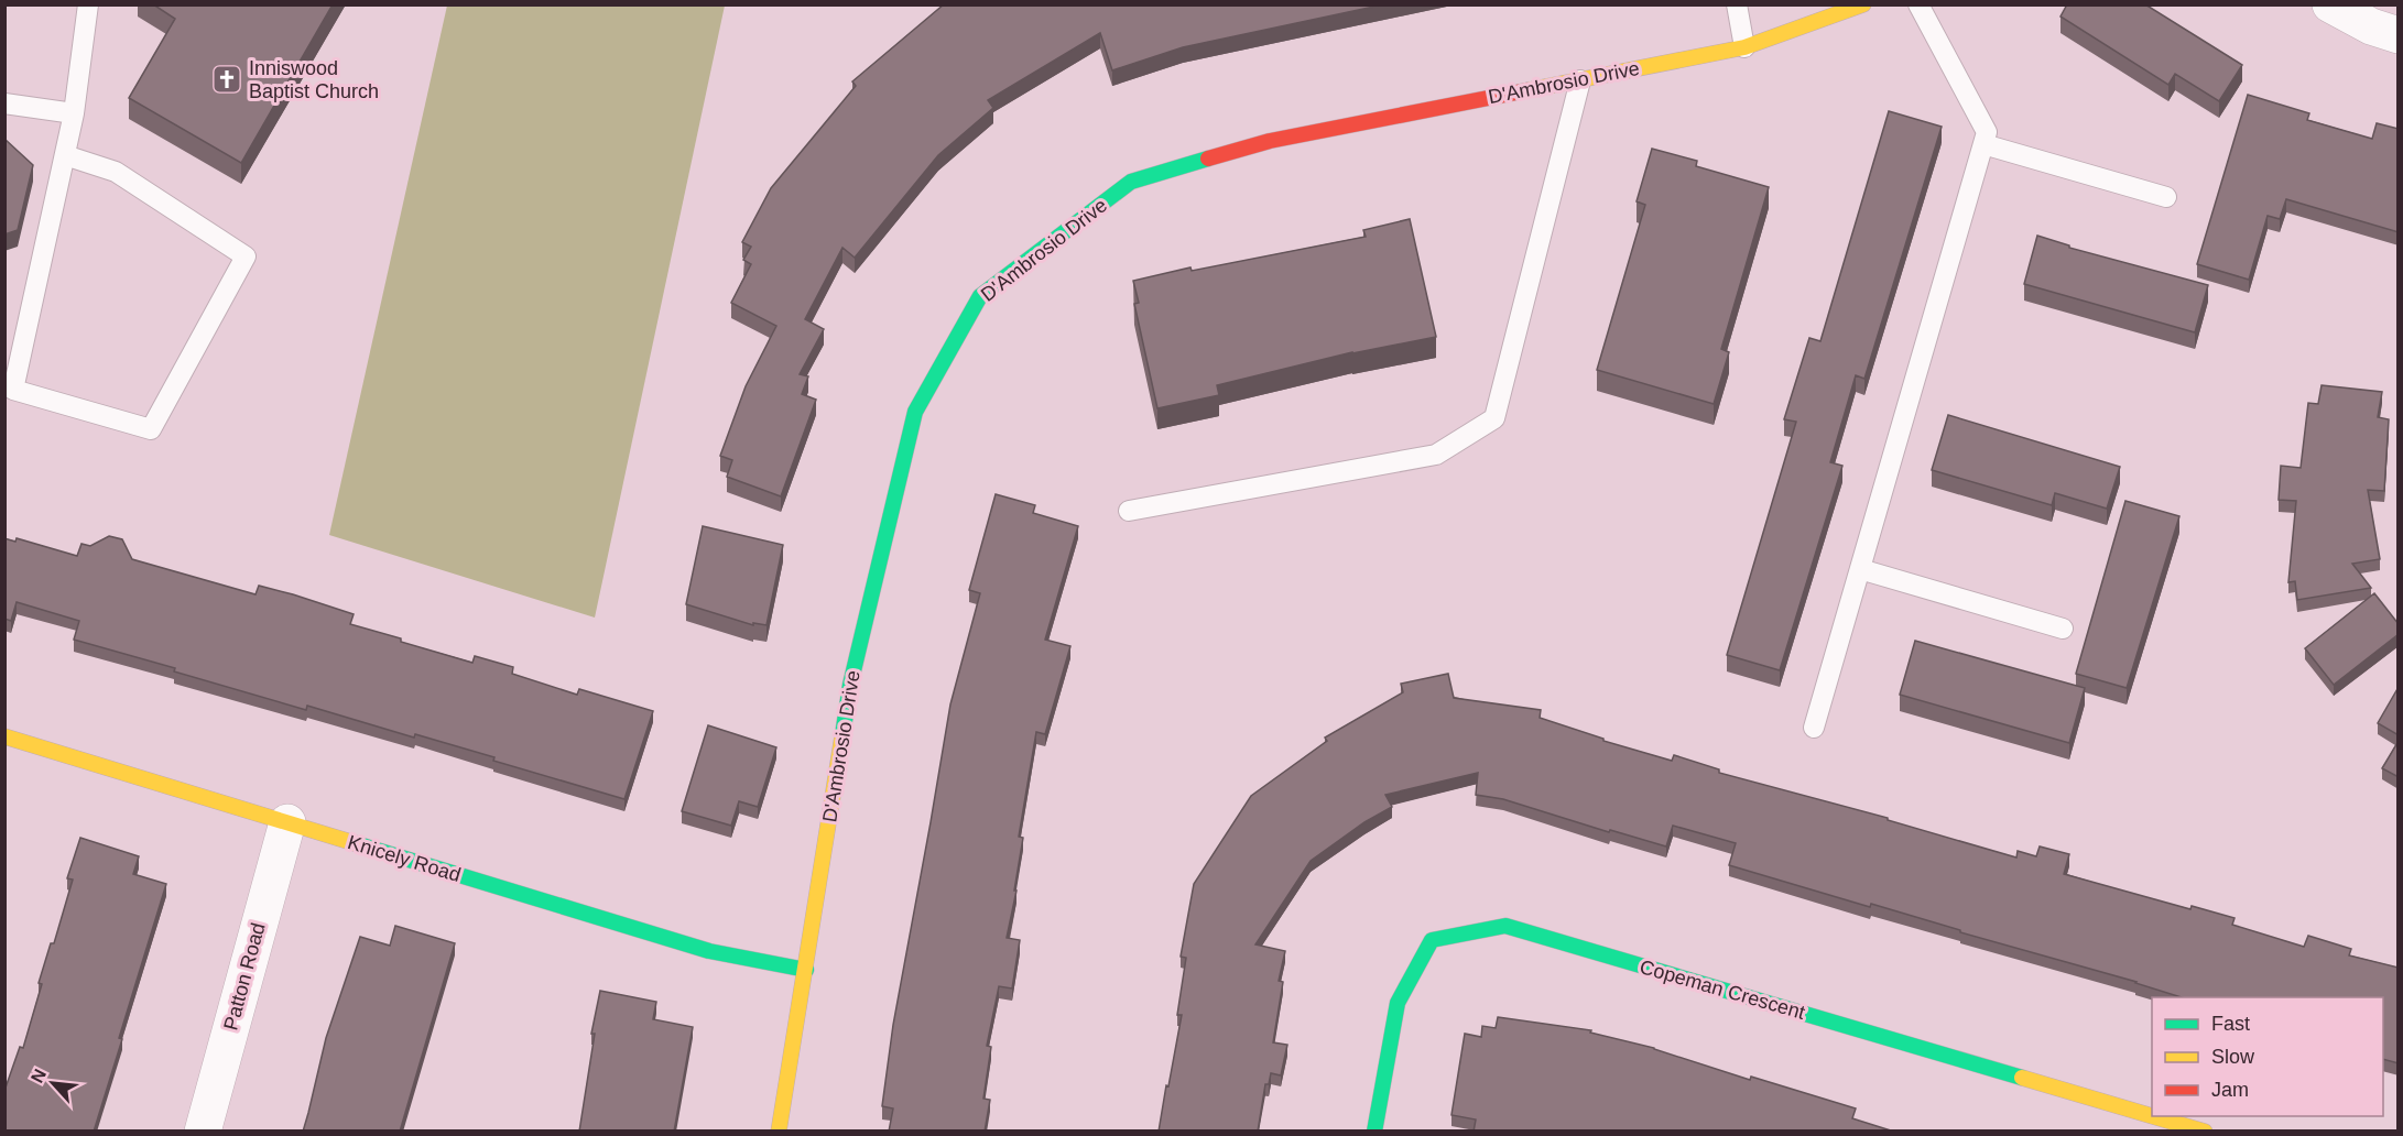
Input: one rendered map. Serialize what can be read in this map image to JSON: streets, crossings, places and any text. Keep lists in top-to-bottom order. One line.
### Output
{"streets":{"street":["D'Ambrosio Drive","Knicely Road","Patton Road","Copeman Crescent"]},"crossings":[["D'Ambrosio Drive","Knicely Road"],["Knicely Road","Patton Road"]],"places":{"church":["Inniswood Baptist Church"]},"legend":["Fast","Slow","Jam"],"north":"top left"}
